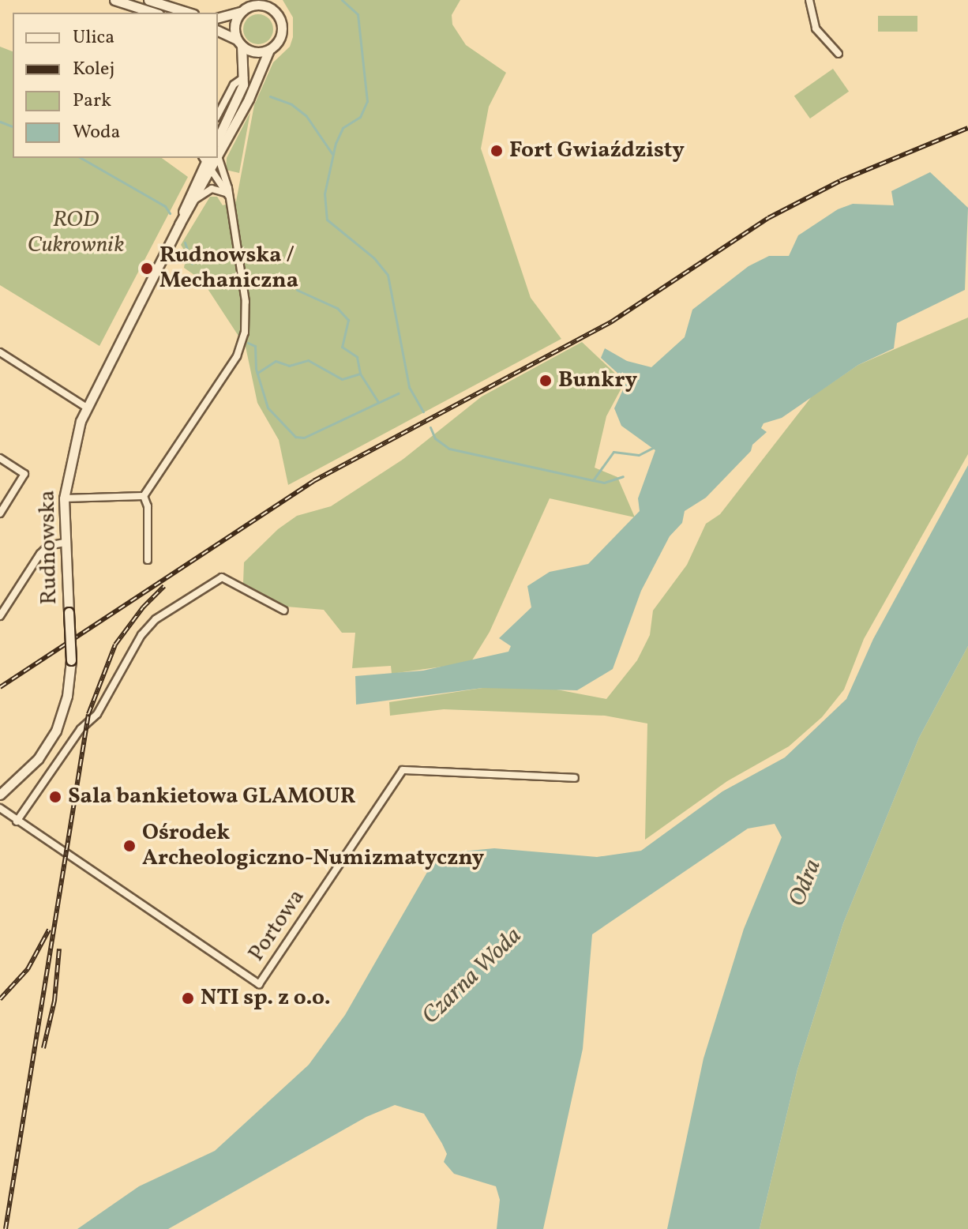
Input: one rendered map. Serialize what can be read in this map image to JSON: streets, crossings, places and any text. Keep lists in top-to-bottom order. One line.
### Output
{"streets":{"main road":["Rudnowska"],"street":["Portowa"]},"water":["Odra","Czarna Woda"],"parks":["ROD Cukrownik"],"places":["Fort Gwiaździsty","Rudnowska / Mechaniczna","Bunkry","Sala bankietowa GLAMOUR","Ośrodek Archeologiczno-Numizmatyczny","NTI sp. z o.o."],"legend":["Ulica","Kolej","Park","Woda"]}
